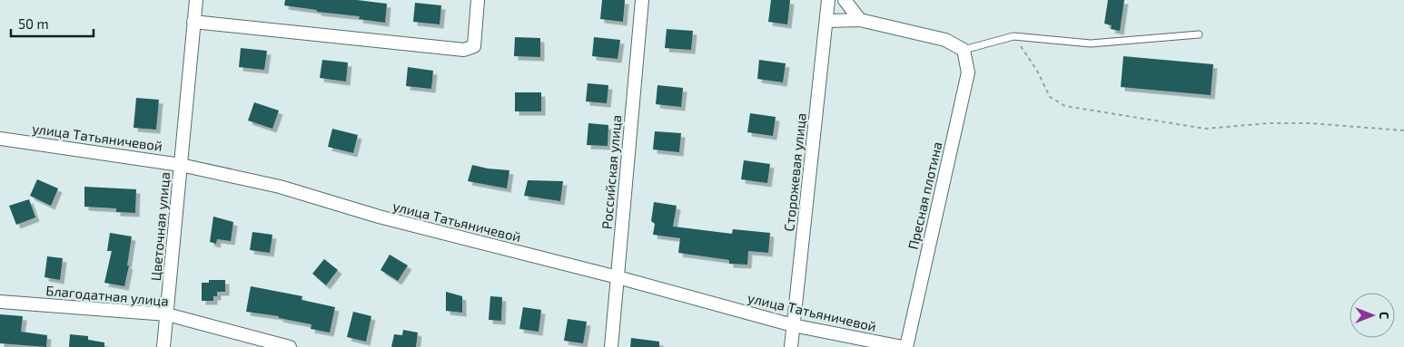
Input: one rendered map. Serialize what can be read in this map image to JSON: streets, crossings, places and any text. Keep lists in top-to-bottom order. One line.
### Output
{"streets":{"street":["улица Татьяничевой","Российская улица","Сторожевая улица","Пресная плотина","Цветочная улица","Благодатная улица"]},"crossings":[["улица Татьяничевой","Российская улица"],["улица Татьяничевой","Сторожевая улица"],["улица Татьяничевой","Пресная плотина"],["улица Татьяничевой","Цветочная улица"],["Цветочная улица","Благодатная улица"]],"scale_bar":"50 m","north":"right"}
